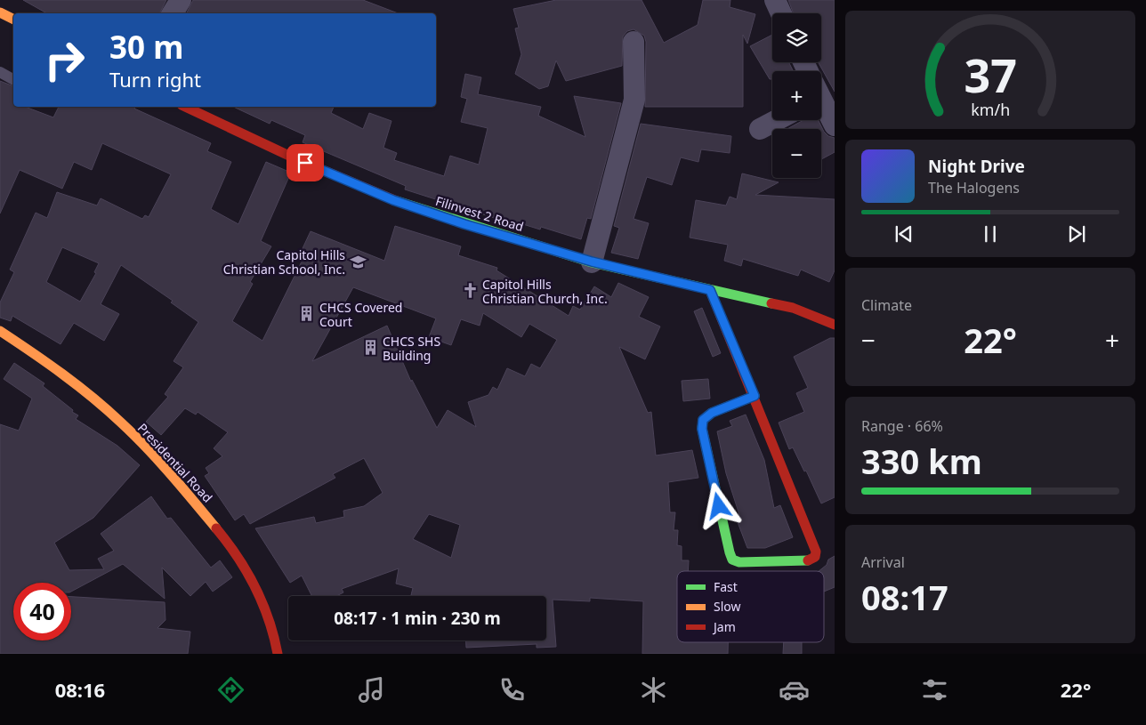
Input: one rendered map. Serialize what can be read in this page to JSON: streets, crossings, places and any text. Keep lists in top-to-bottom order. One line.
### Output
{"streets":{"street":["Filinvest 2 Road","Presidential Road"]},"places":{"school or university":["Capitol Hills Christian School, Inc."],"church":["Capitol Hills Christian Church, Inc."],"building":["CHCS Covered Court","CHCS SHS Building"]},"legend":["Fast","Slow","Jam"],"page":{"map_buttons":["+","−"],"turn":["30 m","Turn right"],"song":["Night Drive","The Halogens"],"tile":["Climate",["Range · 66%","330 km"],["Arrival","08:17"]],"heat":["−","22°","+"],"limit":"40","trip":"08:17 · 1 min · 230 m","tabs":["08:16","22°"],"gauge":["37","km/h"]}}
